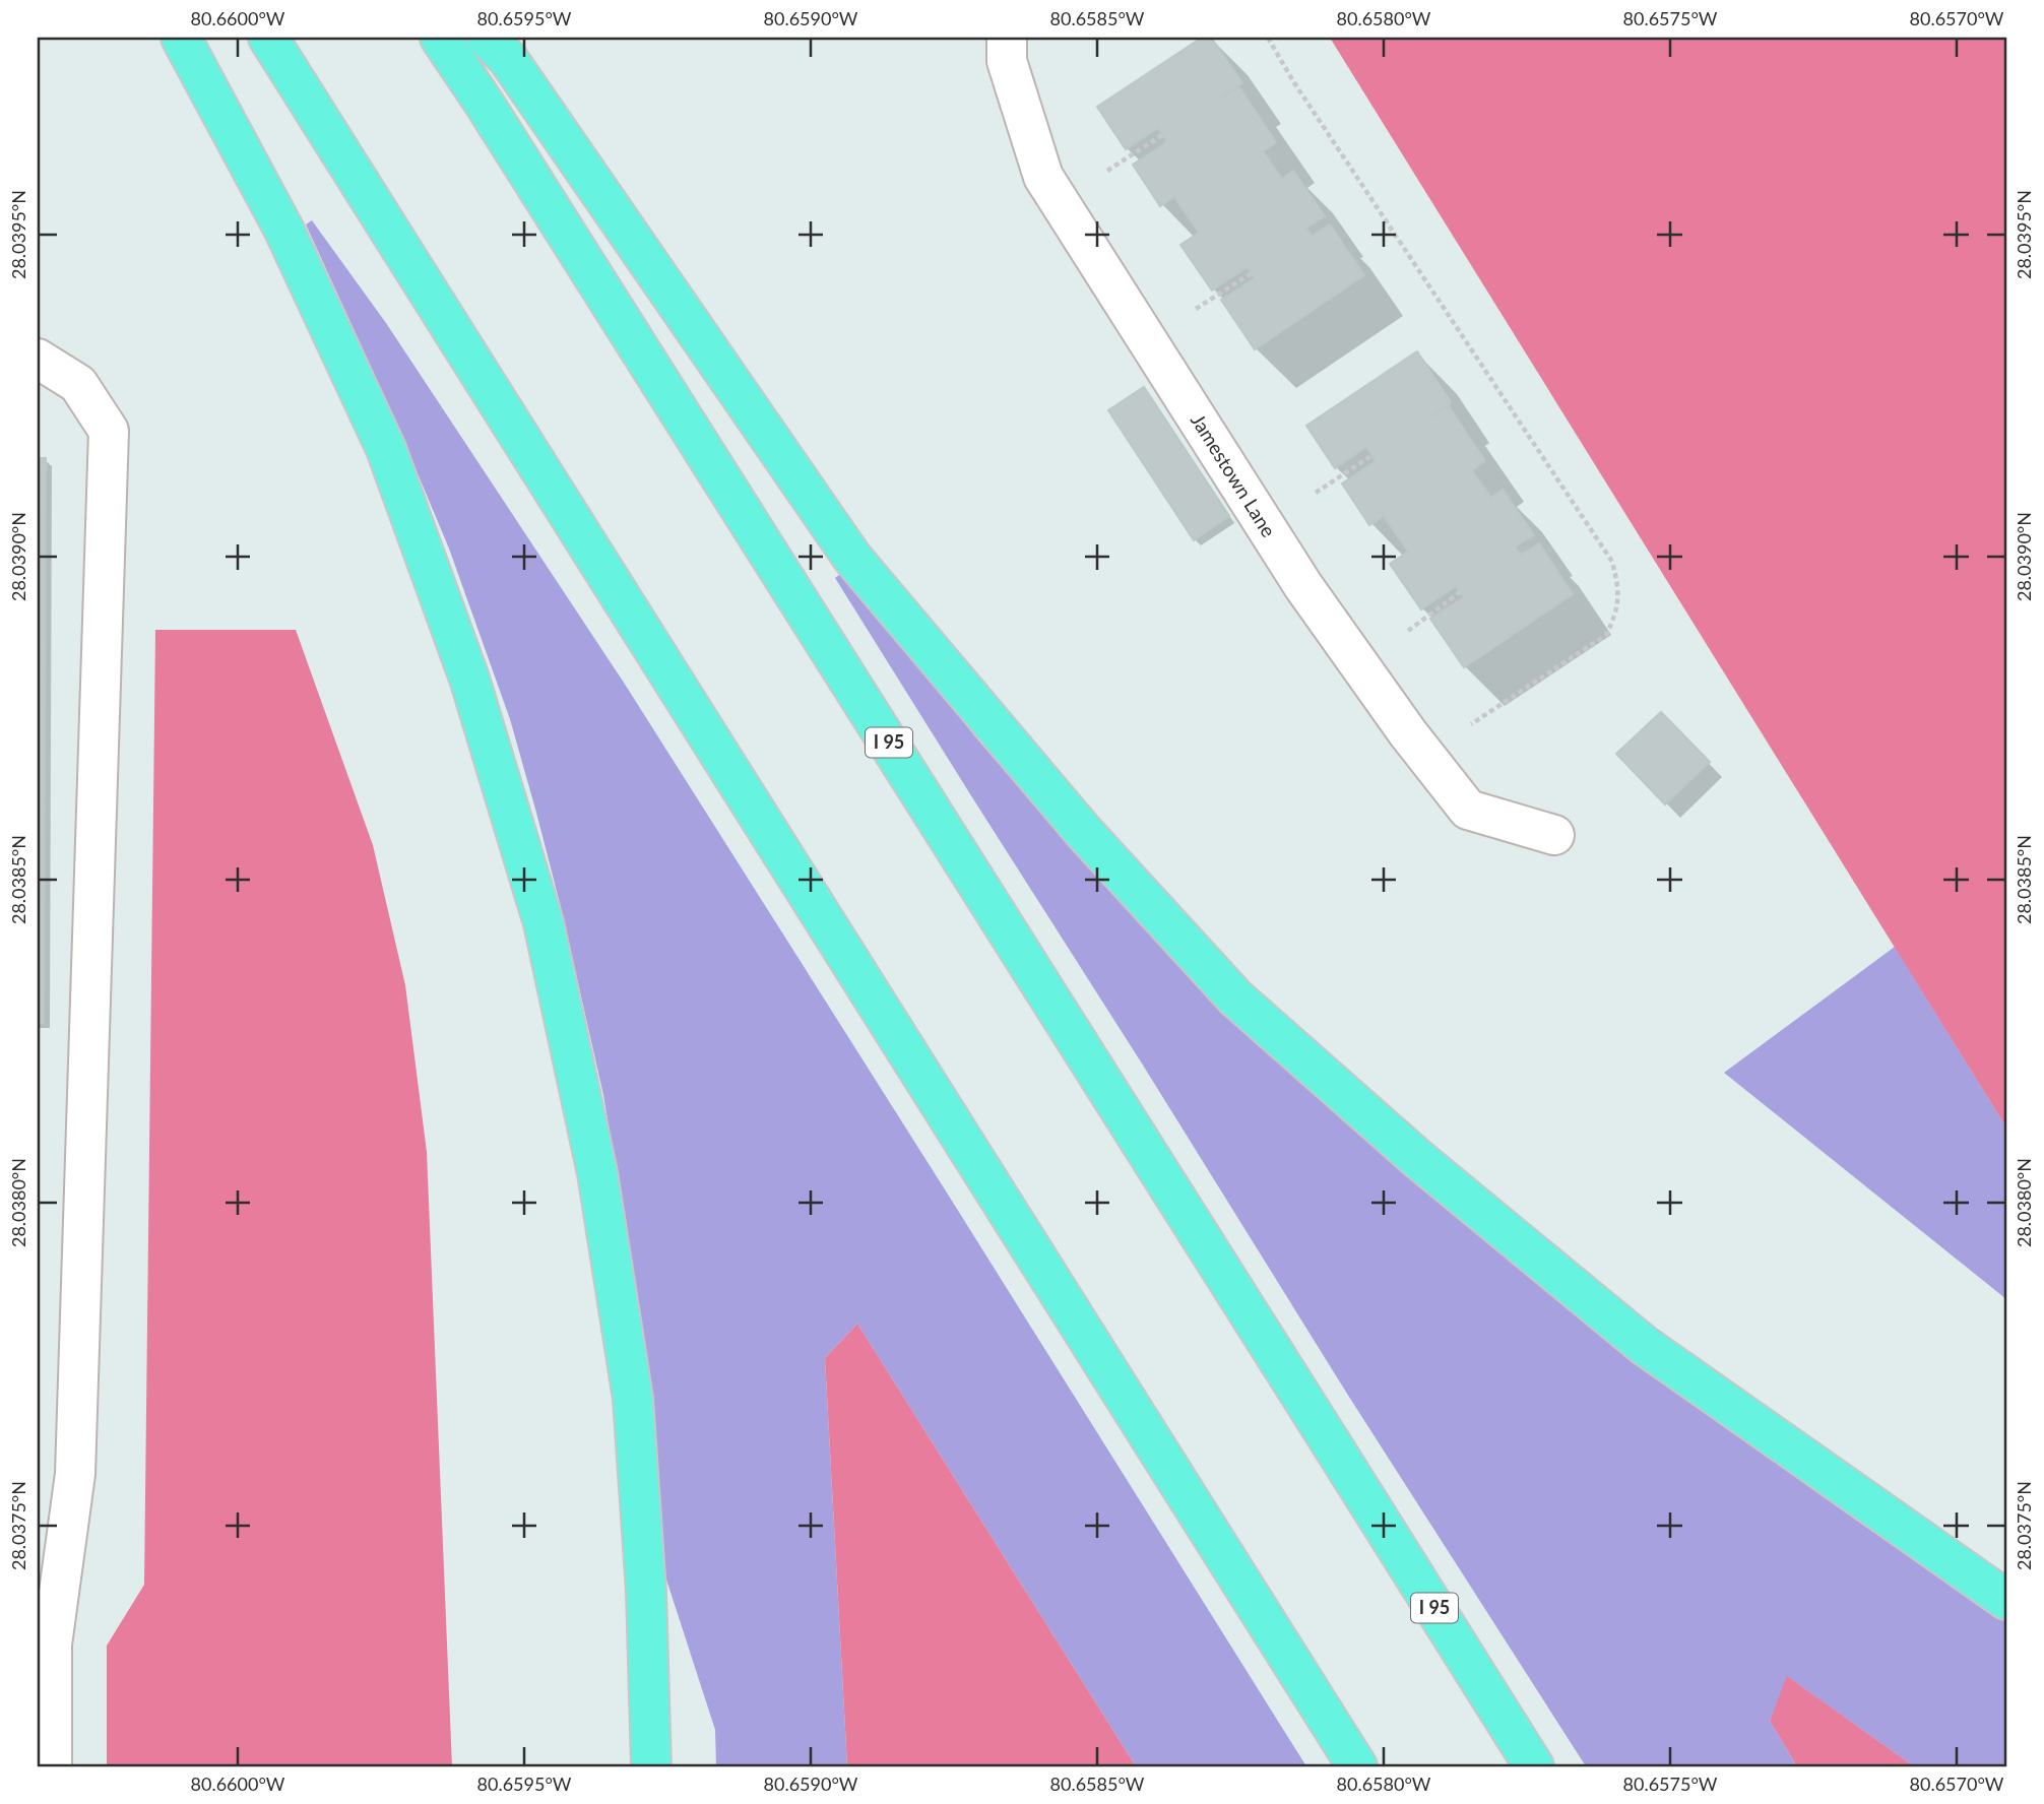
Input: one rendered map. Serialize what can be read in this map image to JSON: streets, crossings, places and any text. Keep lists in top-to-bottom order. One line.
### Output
{"streets":{"highway":["I 95"],"street":["Jamestown Lane"]},"coordinates":["80.6600°W","80.6595°W","80.6590°W","80.6585°W","80.6580°W","80.6575°W","80.6570°W","28.0395°N","28.0390°N","28.0385°N","28.0380°N","28.0375°N"]}
